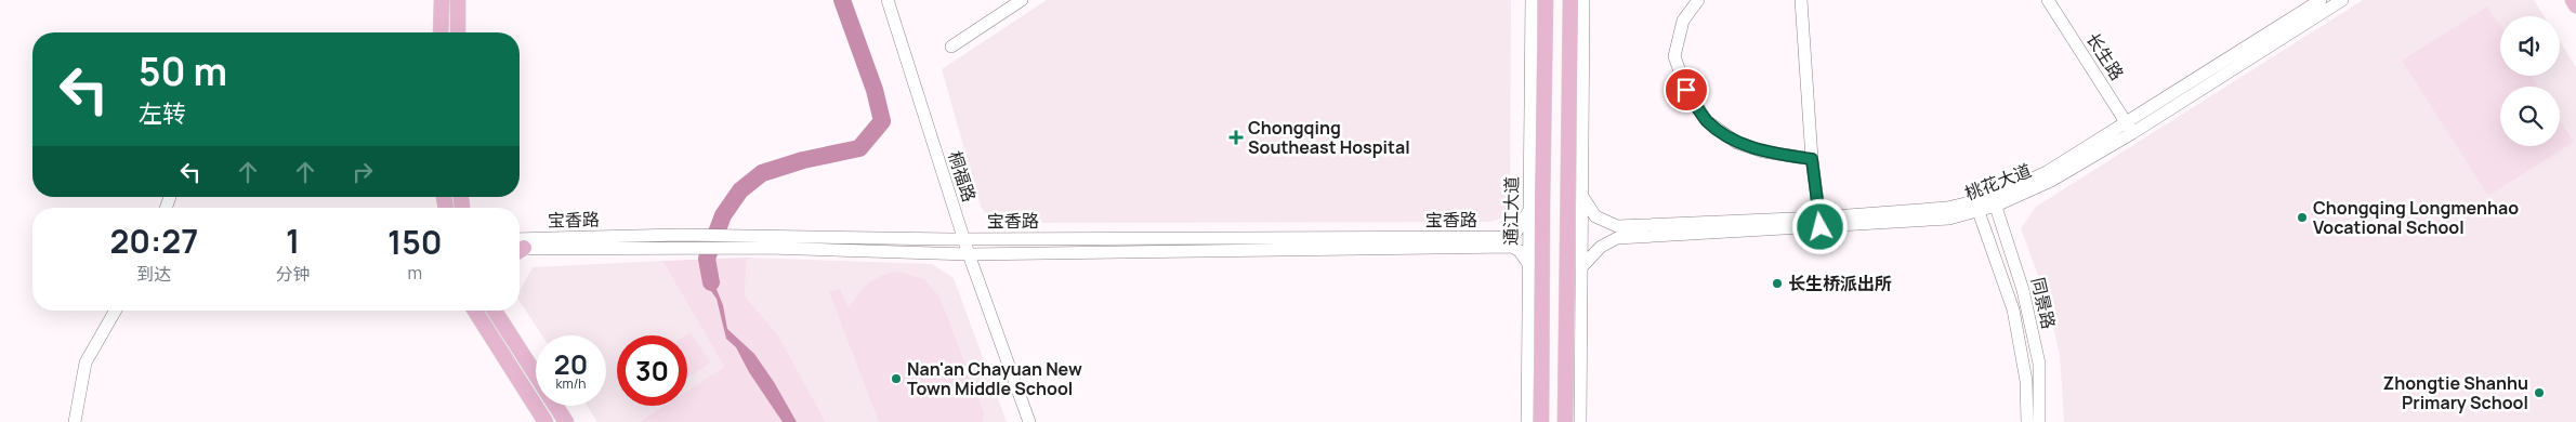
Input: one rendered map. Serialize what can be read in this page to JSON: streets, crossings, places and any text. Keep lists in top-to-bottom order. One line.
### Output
{"streets":{"main road":["通江大道"],"street":["长生路","桐福路","桃花大道","宝香路","同景路"]},"crossings":[["长生路","桃花大道"],["桐福路","宝香路"],["桃花大道","同景路"]],"places":{"health":["Chongqing Southeast Hospital"],"other":["Chongqing Longmenhao Vocational School","长生桥派出所","Nan'an Chayuan New Town Middle School","Zhongtie Shanhu Primary School"]},"page":{"turn":["50 m","左转"],"eta":["20:27","到达","1","分钟","150","m"],"speed":"20 km/h","limit":"30"}}
